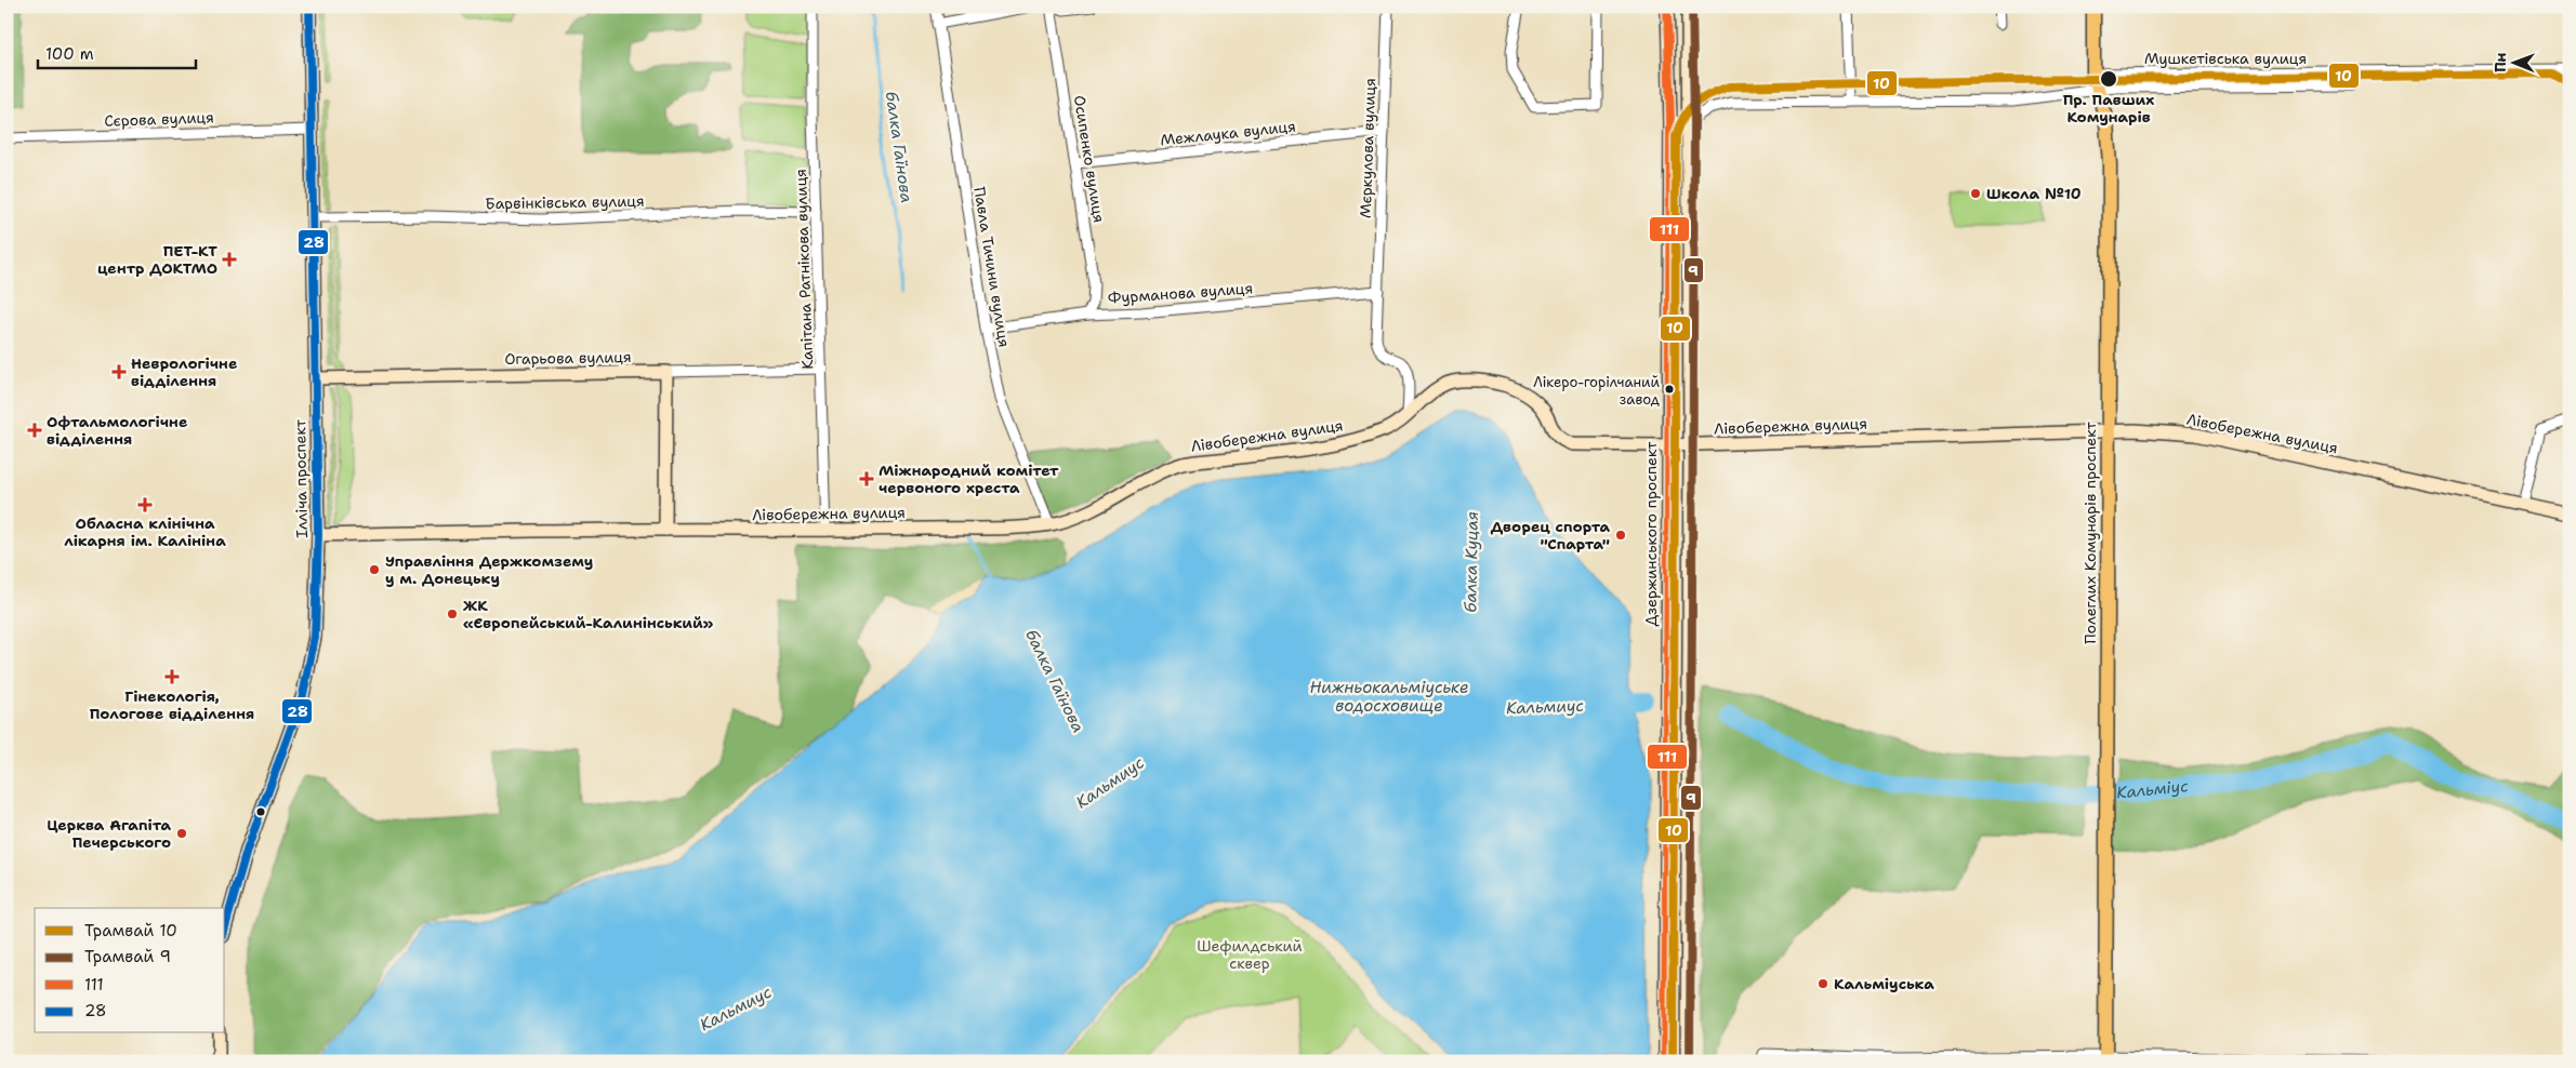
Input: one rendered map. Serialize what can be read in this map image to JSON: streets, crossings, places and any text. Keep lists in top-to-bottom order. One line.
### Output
{"streets":{"main road":["Полеглих Комунарів проспект"],"street":["Мушкетівська вулиця","Сєрова вулиця","Межлаука вулиця","Мєркулова вулиця","Осипенко вулиця","Барвінківська вулиця","Павла Тичини вулиця","Капітана Ратнікова вулиця","Фурманова вулиця","Огарьова вулиця","Лівобережна вулиця","Ілліча проспект","Дзержинського проспект"]},"crossings":[["Мушкетівська вулиця","Полеглих Комунарів проспект"],["Мушкетівська вулиця","Дзержинського проспект"],["Сєрова вулиця","Ілліча проспект"],["Межлаука вулиця","Мєркулова вулиця"],["Межлаука вулиця","Осипенко вулиця"],["Мєркулова вулиця","Фурманова вулиця"],["Мєркулова вулиця","Лівобережна вулиця"],["Осипенко вулиця","Фурманова вулиця"],["Барвінківська вулиця","Капітана Ратнікова вулиця"],["Барвінківська вулиця","Ілліча проспект"],["Павла Тичини вулиця","Фурманова вулиця"],["Павла Тичини вулиця","Лівобережна вулиця"],["Капітана Ратнікова вулиця","Огарьова вулиця"],["Капітана Ратнікова вулиця","Лівобережна вулиця"],["Огарьова вулиця","Ілліча проспект"],["Лівобережна вулиця","Ілліча проспект"],["Лівобережна вулиця","Полеглих Комунарів проспект"],["Лівобережна вулиця","Дзержинського проспект"]],"water":["балка Гаїнова","балка Куцая","Нижньокальміуське водосховище","Кальмиус","Кальміус"],"parks":["Шефилдський сквер"],"places":{"other":["Пр. Павших Комунарiв","Школа №10","Лікеро-горілчаний завод","Дворец спорта \"Спарта\"","Управління Держкомзему у м. Донецьку","ЖК «Європейський-Калинінський»","Церква Агапіта Печерського","Кальміуська"],"health":["ПЕТ-КТ центр ДОКТМО","Неврологічне відділення","Офтальмологічне відділення","Міжнародний комітет червоного хреста","Обласна клінічна лікарня ім. Калініна","Гінекологія, Пологове відділення"]},"lines":["tram line 9","transit line 111","transit line 28","tram line 10"],"legend":["Трамвай 10","Трамвай 9","111","28"],"scale_bar":"100 m","north":"left"}
